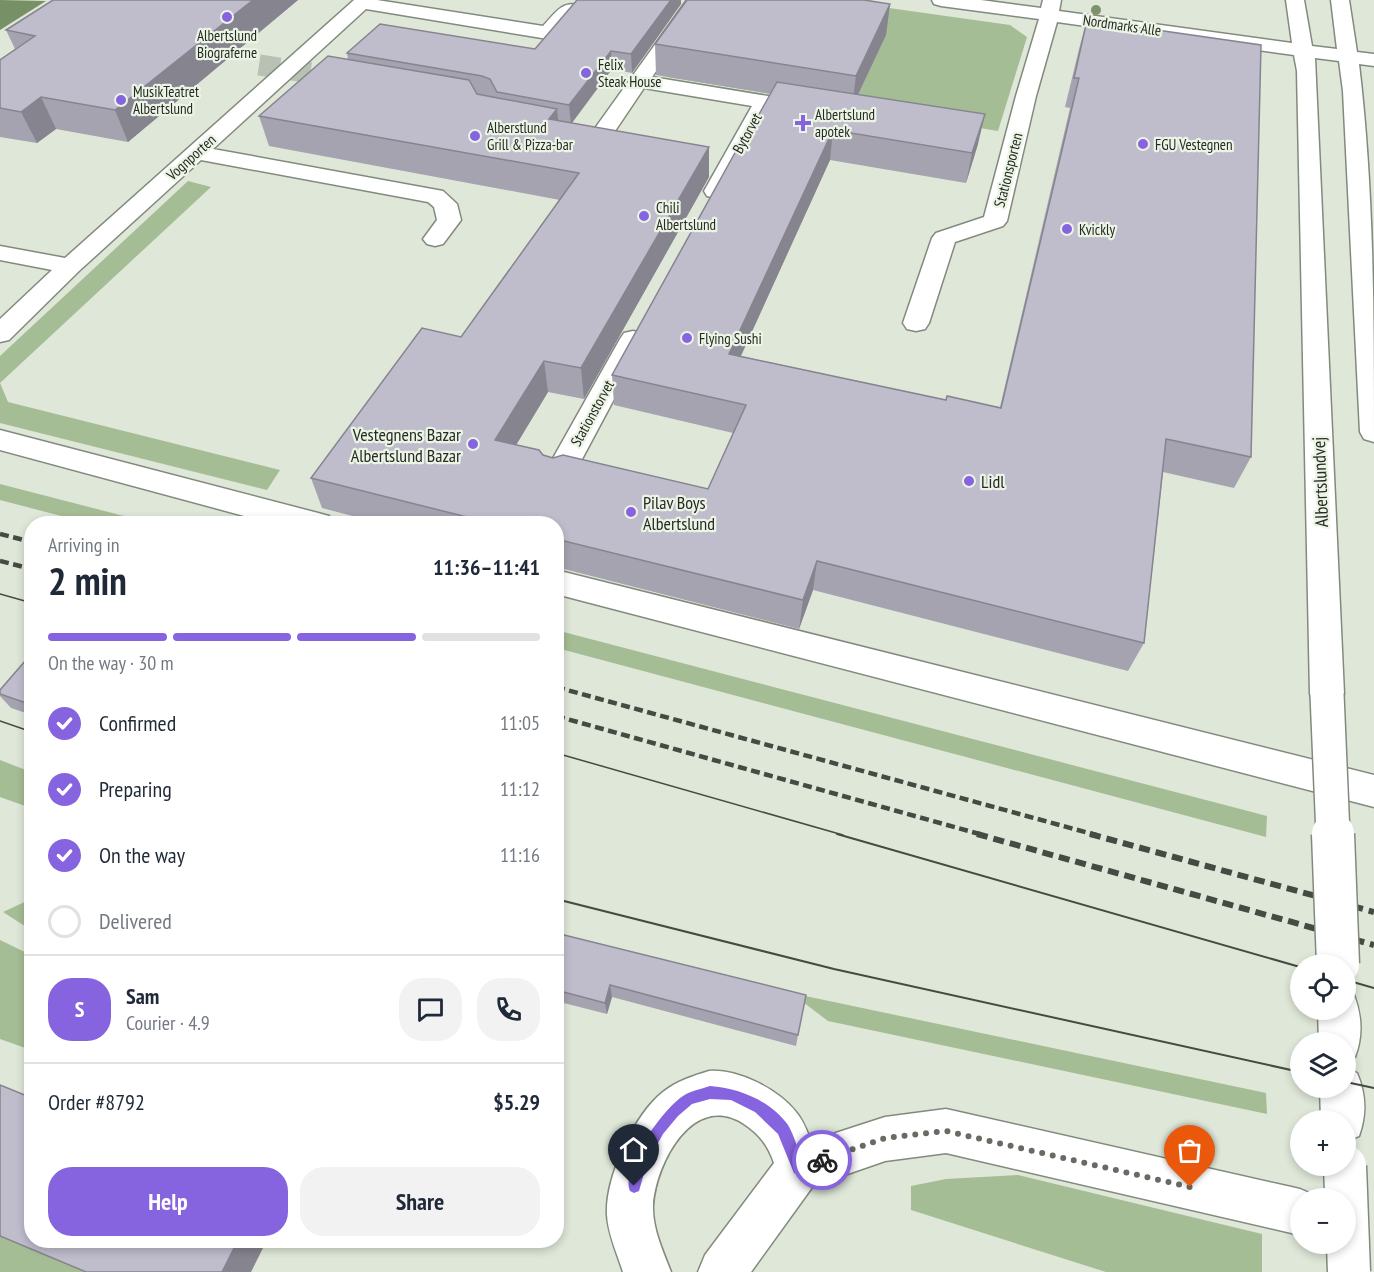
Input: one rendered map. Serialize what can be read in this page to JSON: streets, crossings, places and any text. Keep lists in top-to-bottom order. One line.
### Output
{"streets":{"street":["Nordmarks Alle","Bytorvet","Vognporten","Stationsporten","Stationstorvet","Albertslundvej"]},"crossings":[["Nordmarks Alle","Stationsporten"],["Nordmarks Alle","Albertslundvej"]],"places":{"other":["Albertslund Biograferne","Felix Steak House","MusikTeatret Albertslund","Alberstlund Grill & Pizza-bar","FGU Vestegnen","Chili Albertslund","Kvickly","Flying Sushi","Vestegnens Bazar Albertslund Bazar","Lidl","Pilav Boys Albertslund"],"health":["Albertslund apotek"]},"page":{"heading":["2 min","Arriving in","11:36–11:41"],"panel":["Sam","Courier · 4.9","Order #8792","$5.29"],"bar":"On the way · 30 m","list":[["Confirmed","11:05"],["Preparing","11:12"],["On the way","11:16"],"Delivered"],"map_buttons":["+","−"],"round":"S","buttons":["Help","Share"]}}
